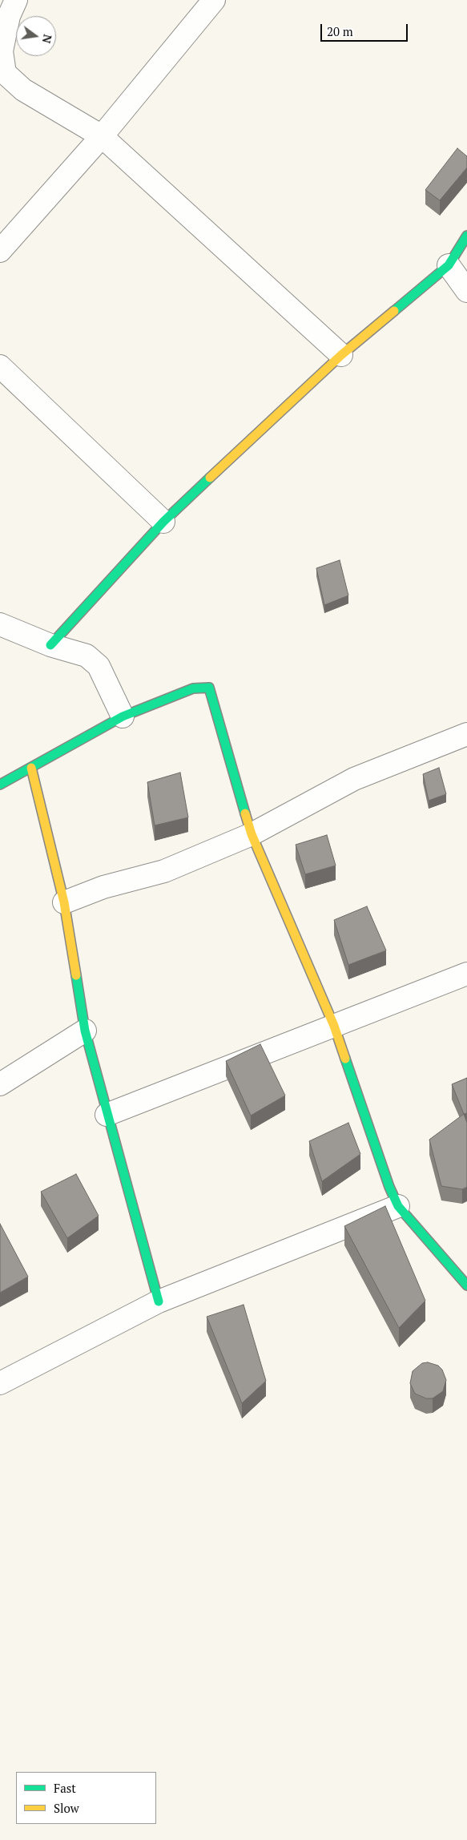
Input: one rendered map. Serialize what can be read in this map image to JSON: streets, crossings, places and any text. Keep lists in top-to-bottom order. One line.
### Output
{"legend":["Fast","Slow"],"scale_bar":"20 m","north":"right"}
